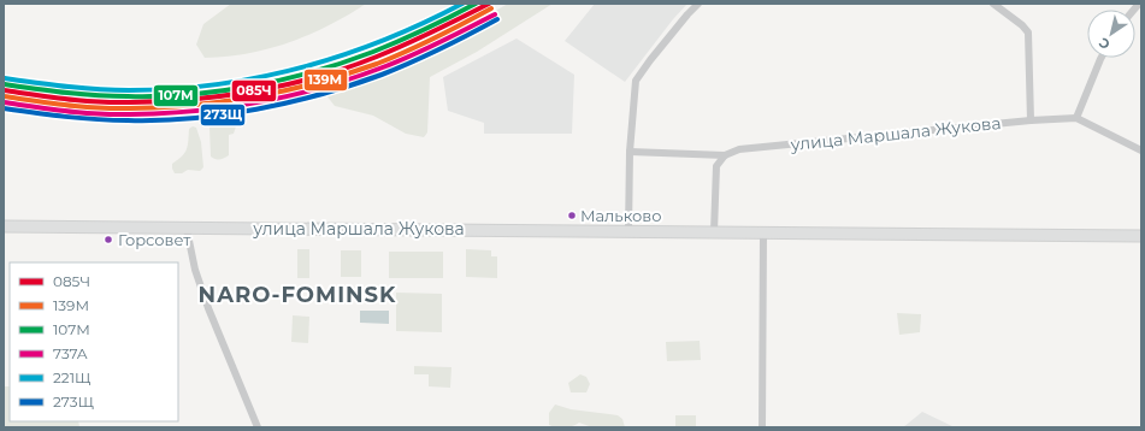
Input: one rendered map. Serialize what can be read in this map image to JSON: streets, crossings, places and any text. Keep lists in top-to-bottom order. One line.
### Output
{"streets":{"main road":["улица Маршала Жукова"]},"districts":["NARO-FOMINSK"],"places":["Мальково","Горсовет"],"lines":["transit line 085Ч","transit line 107М","transit line 221Щ","transit line 139М","transit line 737А","transit line 273Щ"],"legend":["085Ч","139М","107М","737А","221Щ","273Щ"],"north":"bottom left"}
